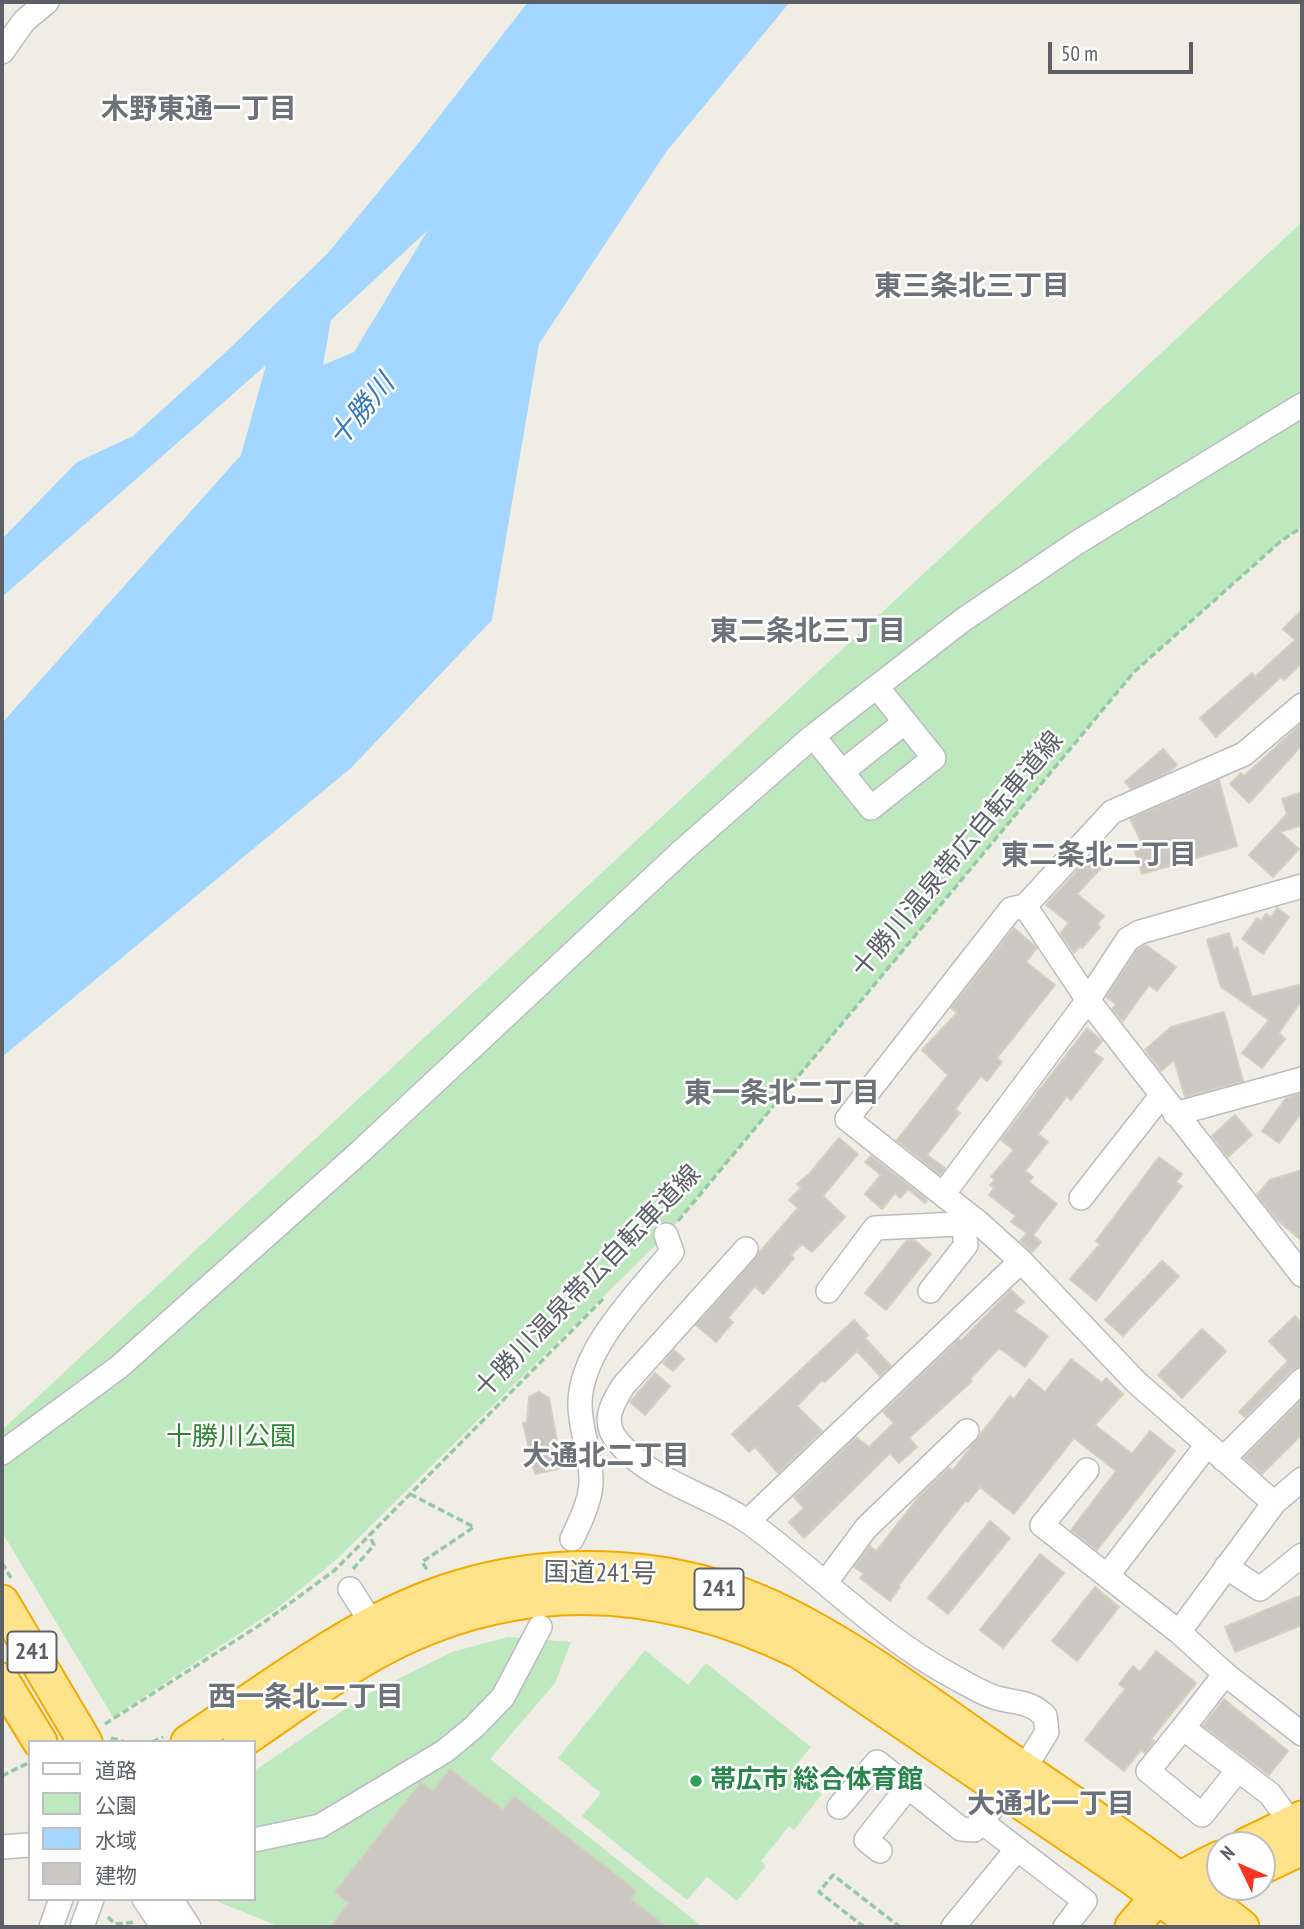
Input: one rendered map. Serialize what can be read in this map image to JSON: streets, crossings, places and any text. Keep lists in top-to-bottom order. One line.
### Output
{"streets":{"highway":["国道241号","241"],"path":["十勝川温泉帯広自転車道線"]},"crossings":[["十勝川温泉帯広自転車道線","241"]],"districts":["木野東通一丁目","東三条北三丁目","東二条北三丁目","東二条北二丁目","東一条北二丁目","大通北二丁目","西一条北二丁目","大通北一丁目"],"water":["十勝川"],"parks":["十勝川公園"],"places":["帯広市 総合体育館"],"legend":["道路","公園","水域","建物"],"scale_bar":"50 m","north":"top left"}
